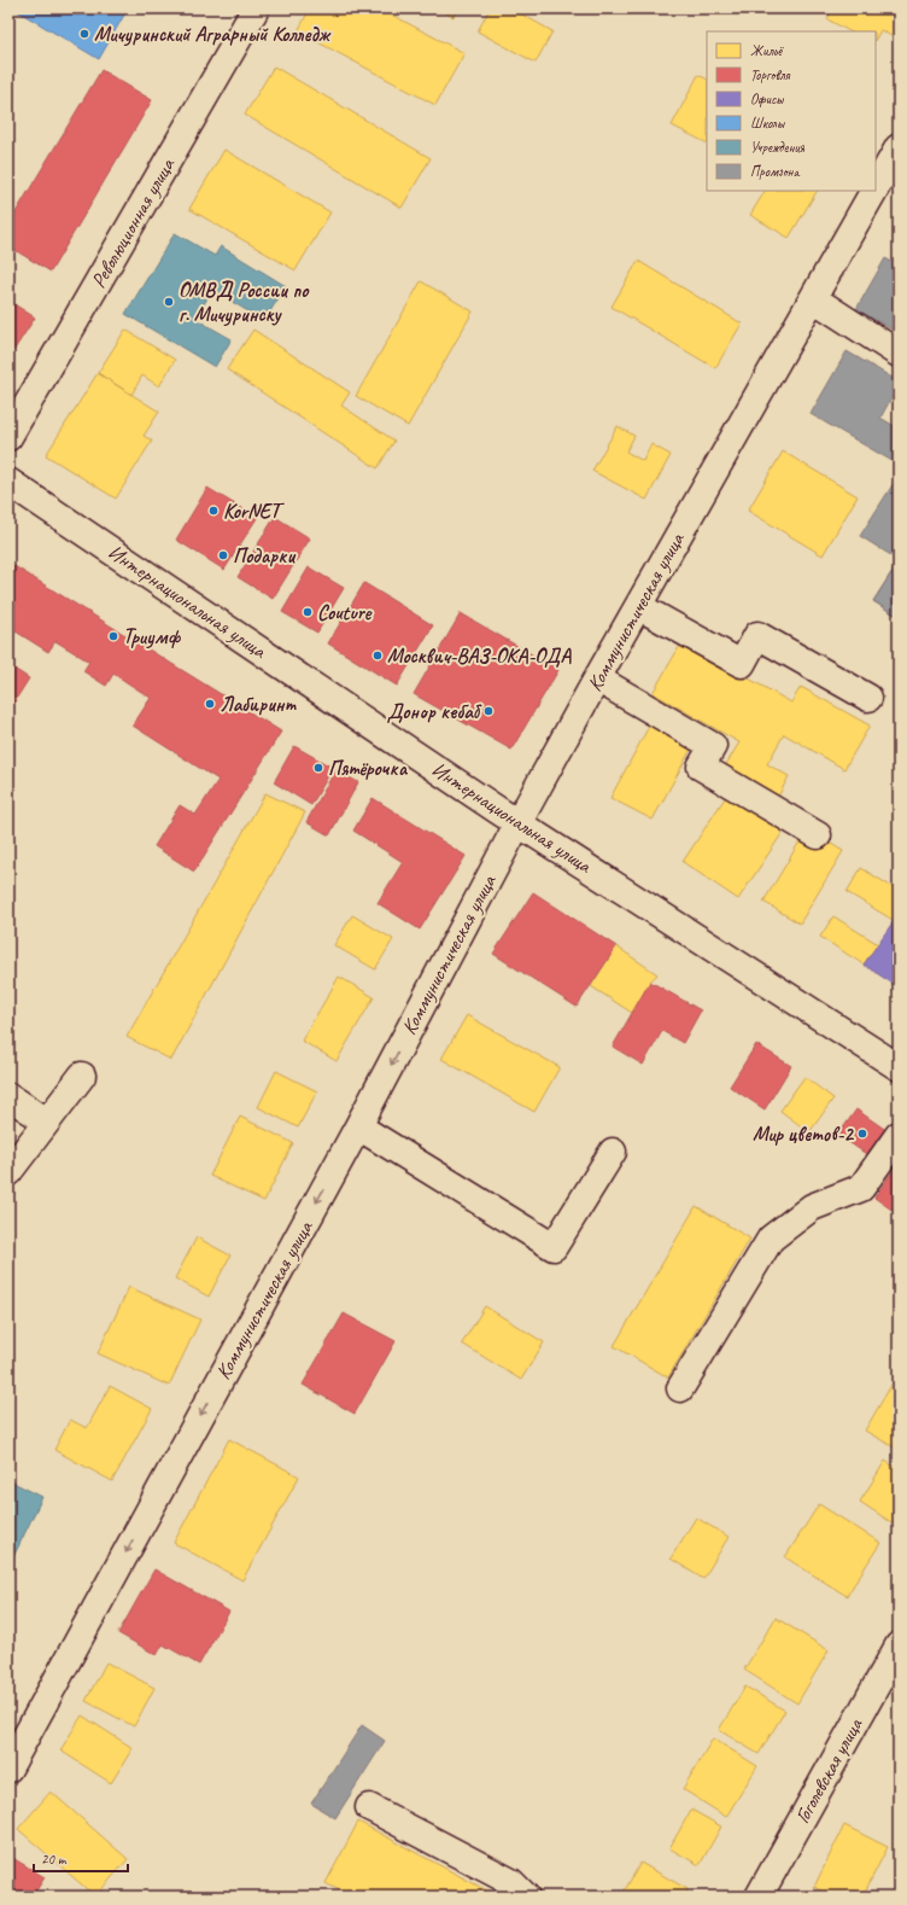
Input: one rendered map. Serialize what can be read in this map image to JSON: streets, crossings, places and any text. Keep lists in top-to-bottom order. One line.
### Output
{"streets":{"street":["Революционная улица","Интернациональная улица","Коммунистическая улица","Гоголевская улица"]},"crossings":[["Интернациональная улица","Коммунистическая улица"]],"one_way":["Коммунистическая улица"],"places":["Мичуринский Аграрный Колледж","ОМВД России по г. Мичуринску","KorNET","Подарки","Couture","Триумф","Москвич-ВАЗ-ОКА-ОДА","Лабиринт","Донор кебаб","Пятёрочка","Мир цветов-2"],"legend":["Жильё","Торговля","Офисы","Школы","Учреждения","Промзона"],"scale_bar":"20 m"}
